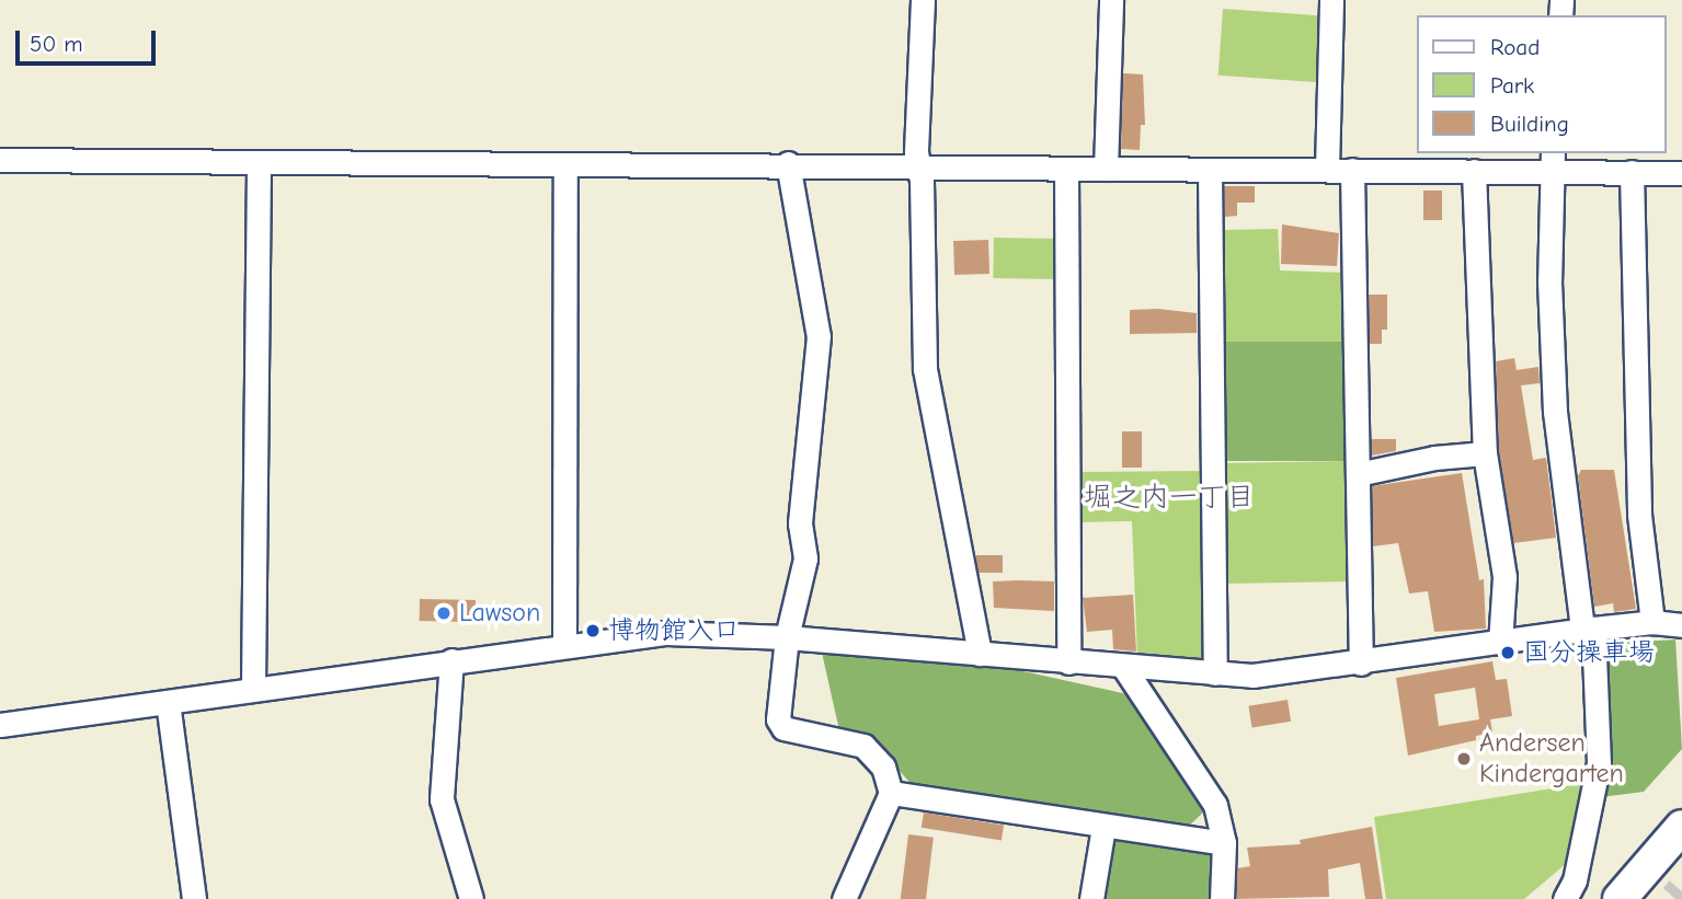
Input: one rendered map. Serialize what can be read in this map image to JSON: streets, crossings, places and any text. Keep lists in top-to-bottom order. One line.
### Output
{"districts":["堀之内一丁目"],"places":["Lawson","博物館入口","国分操車場","Andersen Kindergarten"],"legend":["Road","Park","Building"],"scale_bar":"50 m"}
